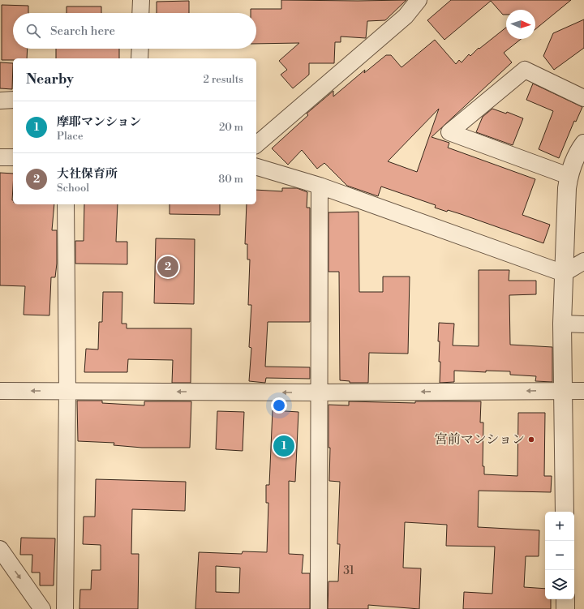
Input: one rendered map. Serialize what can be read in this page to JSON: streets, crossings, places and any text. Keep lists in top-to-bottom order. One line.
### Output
{"places":["宮前マンション"],"house_numbers":["31"],"north":"right","page":{"search":"Search here","heading":["Nearby","2 results"],"list":[{"mark":"1","name":"摩耶マンション","note":"Place","value":"20 m"},{"mark":"2","name":"大社保育所","note":"School","value":"80 m"}],"pins":["2","1"],"map_buttons":["+","−"]}}
